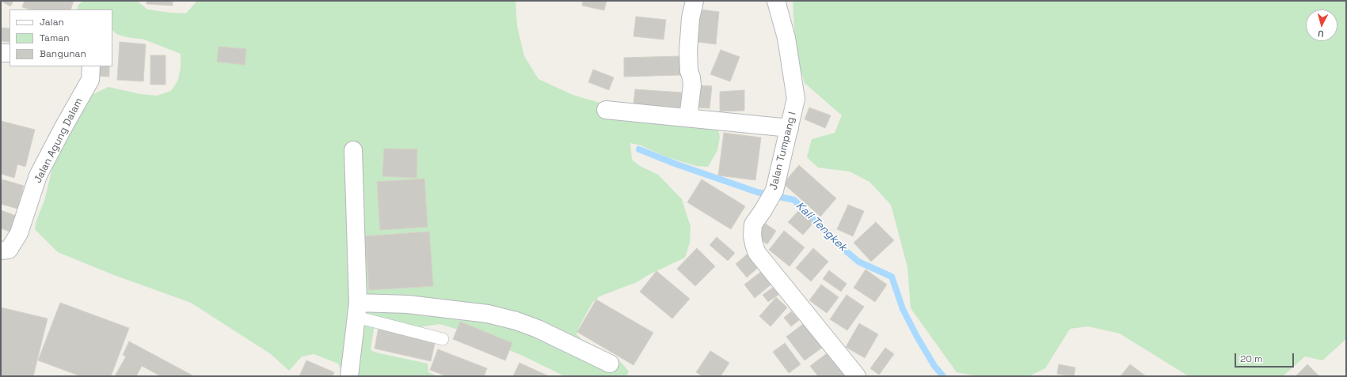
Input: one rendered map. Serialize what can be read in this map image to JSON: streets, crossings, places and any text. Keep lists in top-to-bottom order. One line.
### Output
{"streets":{"street":["Jalan Agung Dalam","Jalan Tumpang I"]},"water":["Kali Tengkek"],"legend":["Jalan","Taman","Bangunan"],"scale_bar":"20 m","north":"bottom"}
